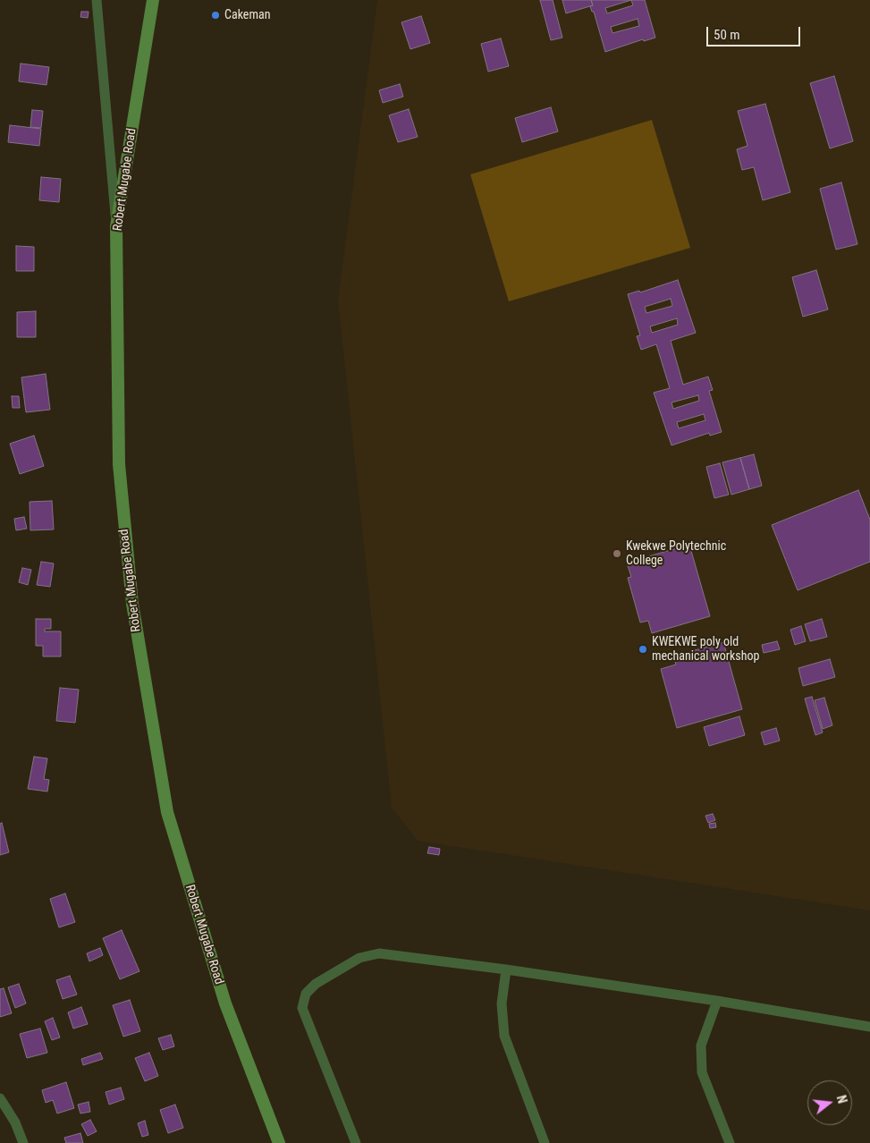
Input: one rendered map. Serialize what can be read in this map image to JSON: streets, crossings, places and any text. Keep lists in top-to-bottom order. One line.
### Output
{"streets":{"main road":["Robert Mugabe Road"]},"places":["Cakeman","Kwekwe Polytechnic College","KWEKWE poly old mechanical workshop"],"scale_bar":"50 m","north":"right"}
